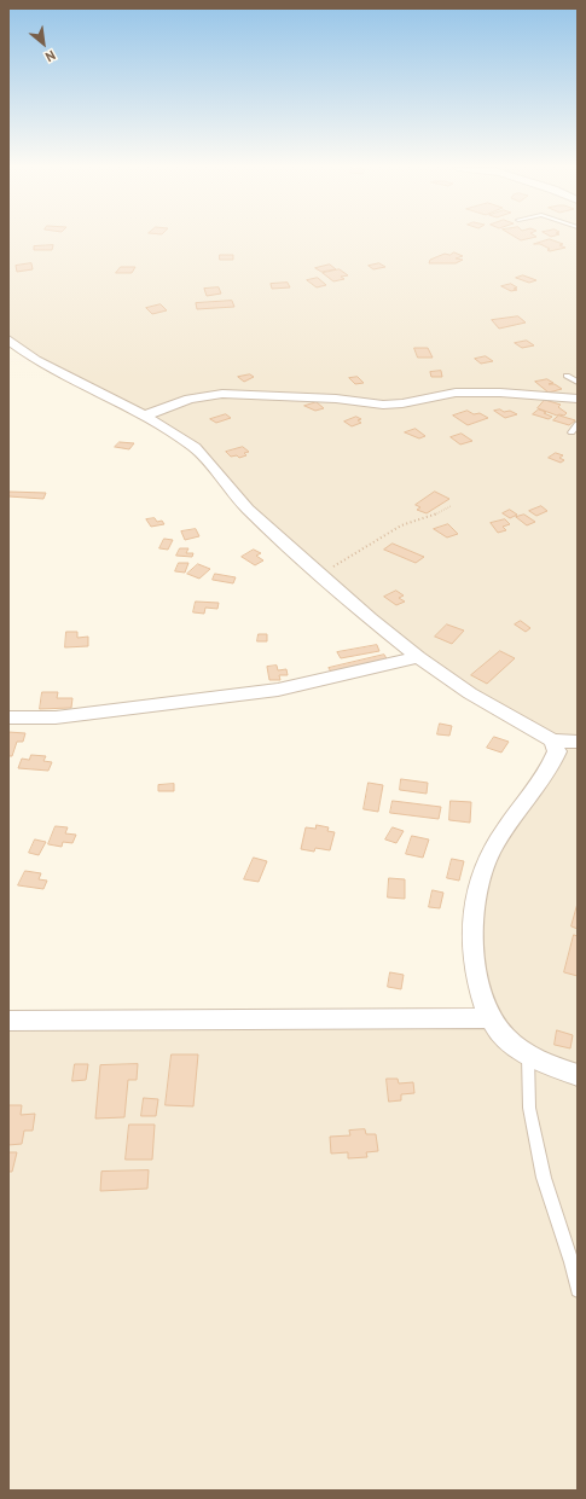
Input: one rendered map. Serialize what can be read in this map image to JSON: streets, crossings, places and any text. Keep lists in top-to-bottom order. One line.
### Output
{"north":"bottom right"}
